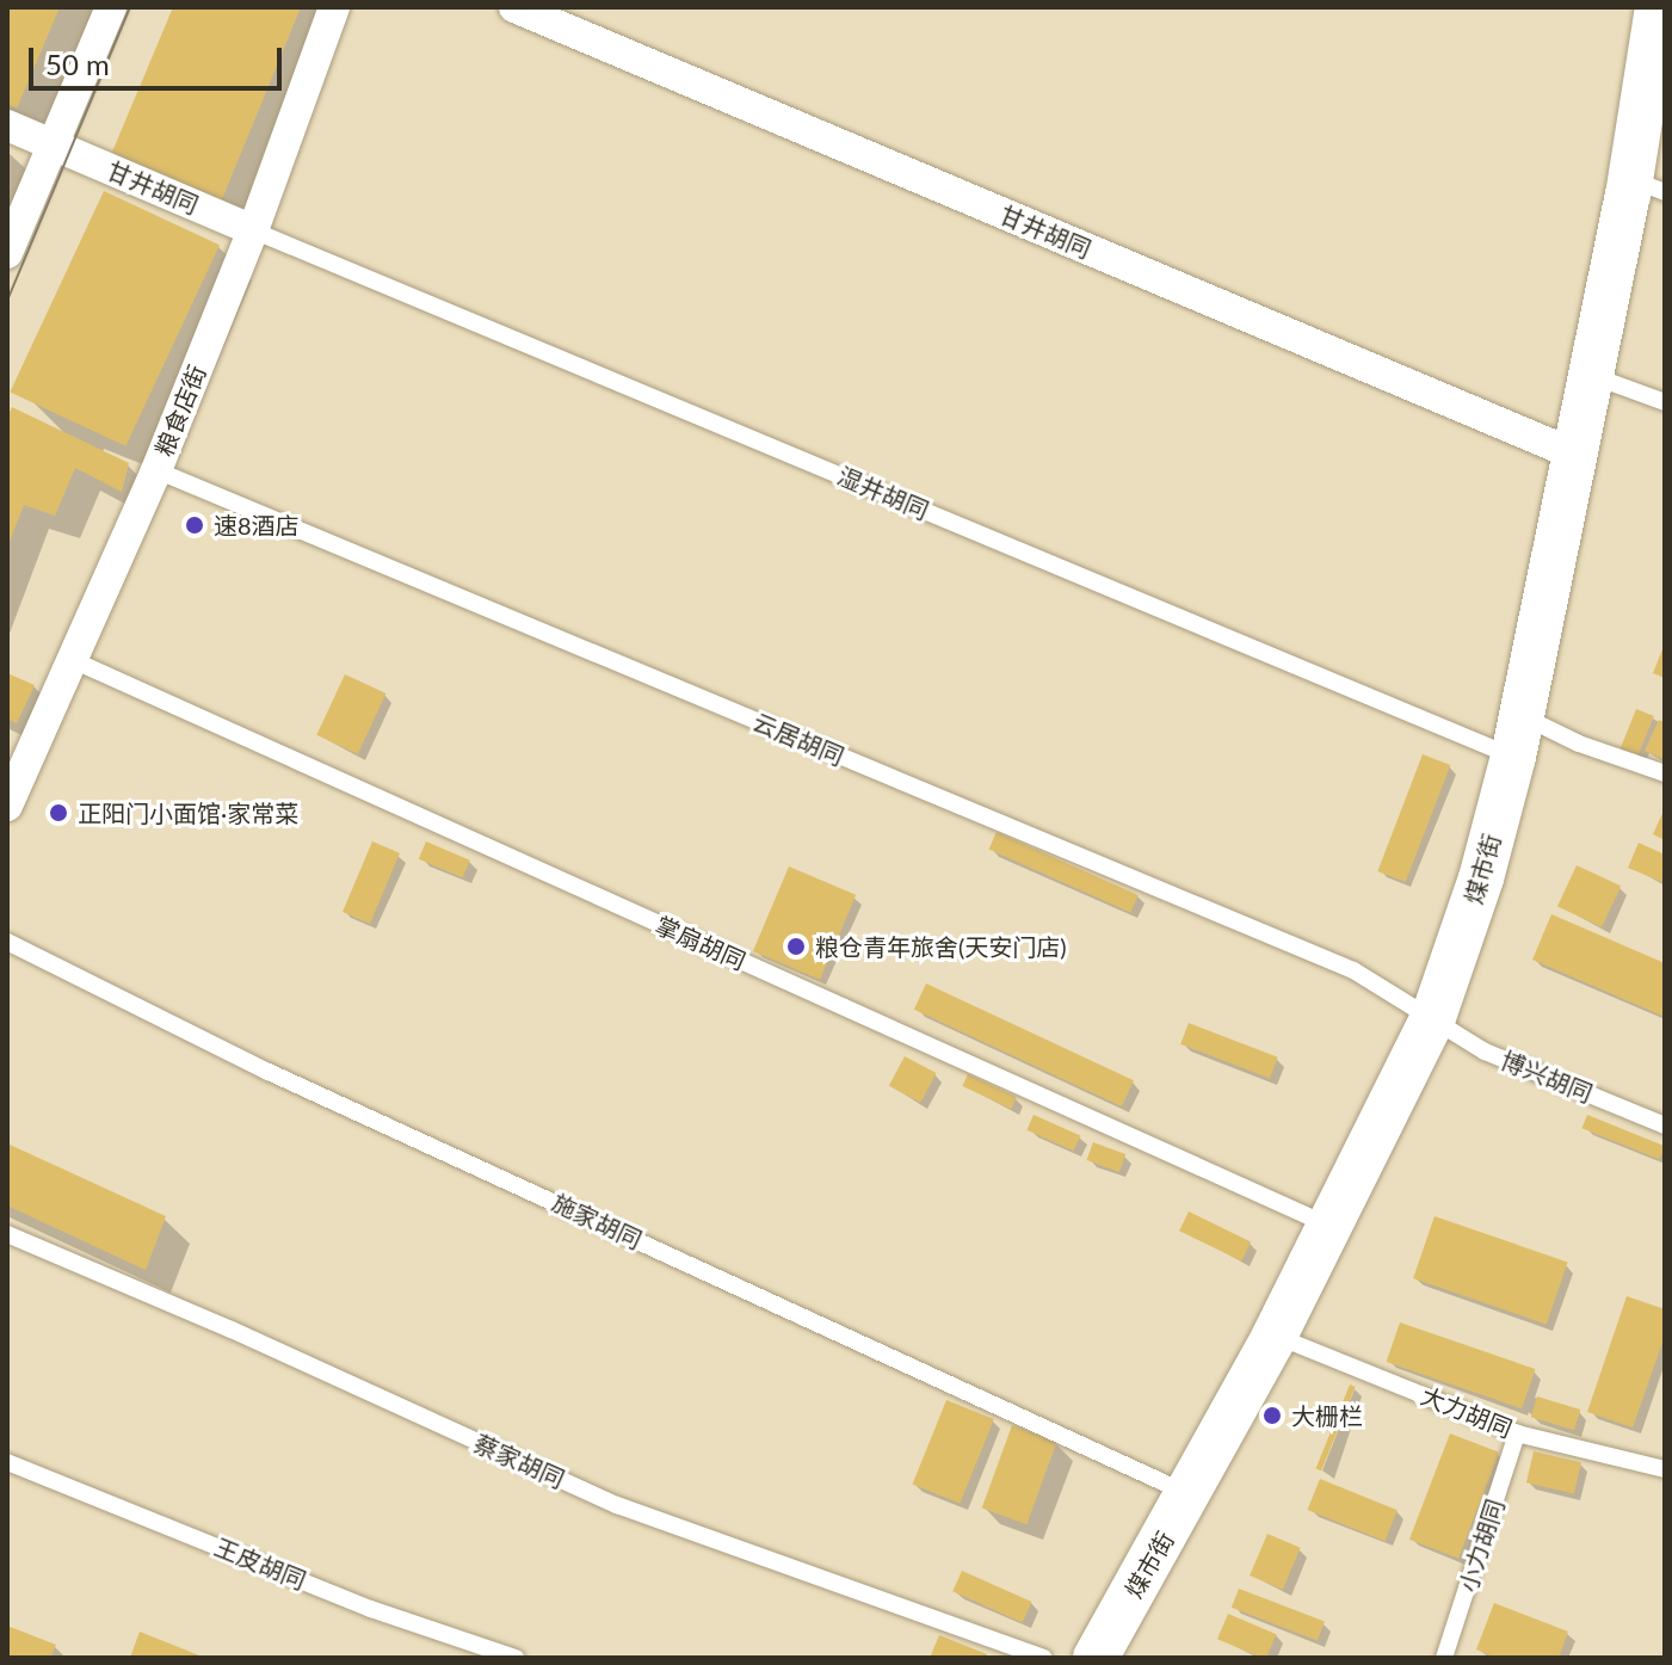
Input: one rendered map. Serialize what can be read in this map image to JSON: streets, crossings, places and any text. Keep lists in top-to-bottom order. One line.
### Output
{"streets":{"main road":["煤市街"],"street":["甘井胡同","粮食店街"],"lane":["湿井胡同","云居胡同","掌扇胡同","博兴胡同","施家胡同","大力胡同","蔡家胡同","小力胡同","王皮胡同"]},"crossings":[["甘井胡同","粮食店街"],["甘井胡同","湿井胡同"],["甘井胡同","煤市街"],["粮食店街","湿井胡同"],["粮食店街","云居胡同"],["粮食店街","掌扇胡同"],["湿井胡同","煤市街"],["云居胡同","煤市街"],["云居胡同","博兴胡同"],["煤市街","掌扇胡同"],["煤市街","博兴胡同"],["煤市街","施家胡同"],["煤市街","大力胡同"],["大力胡同","小力胡同"]],"places":["速8酒店","正阳门小面馆·家常菜","粮仓青年旅舍(天安门店)","大栅栏"],"scale_bar":"50 m"}
